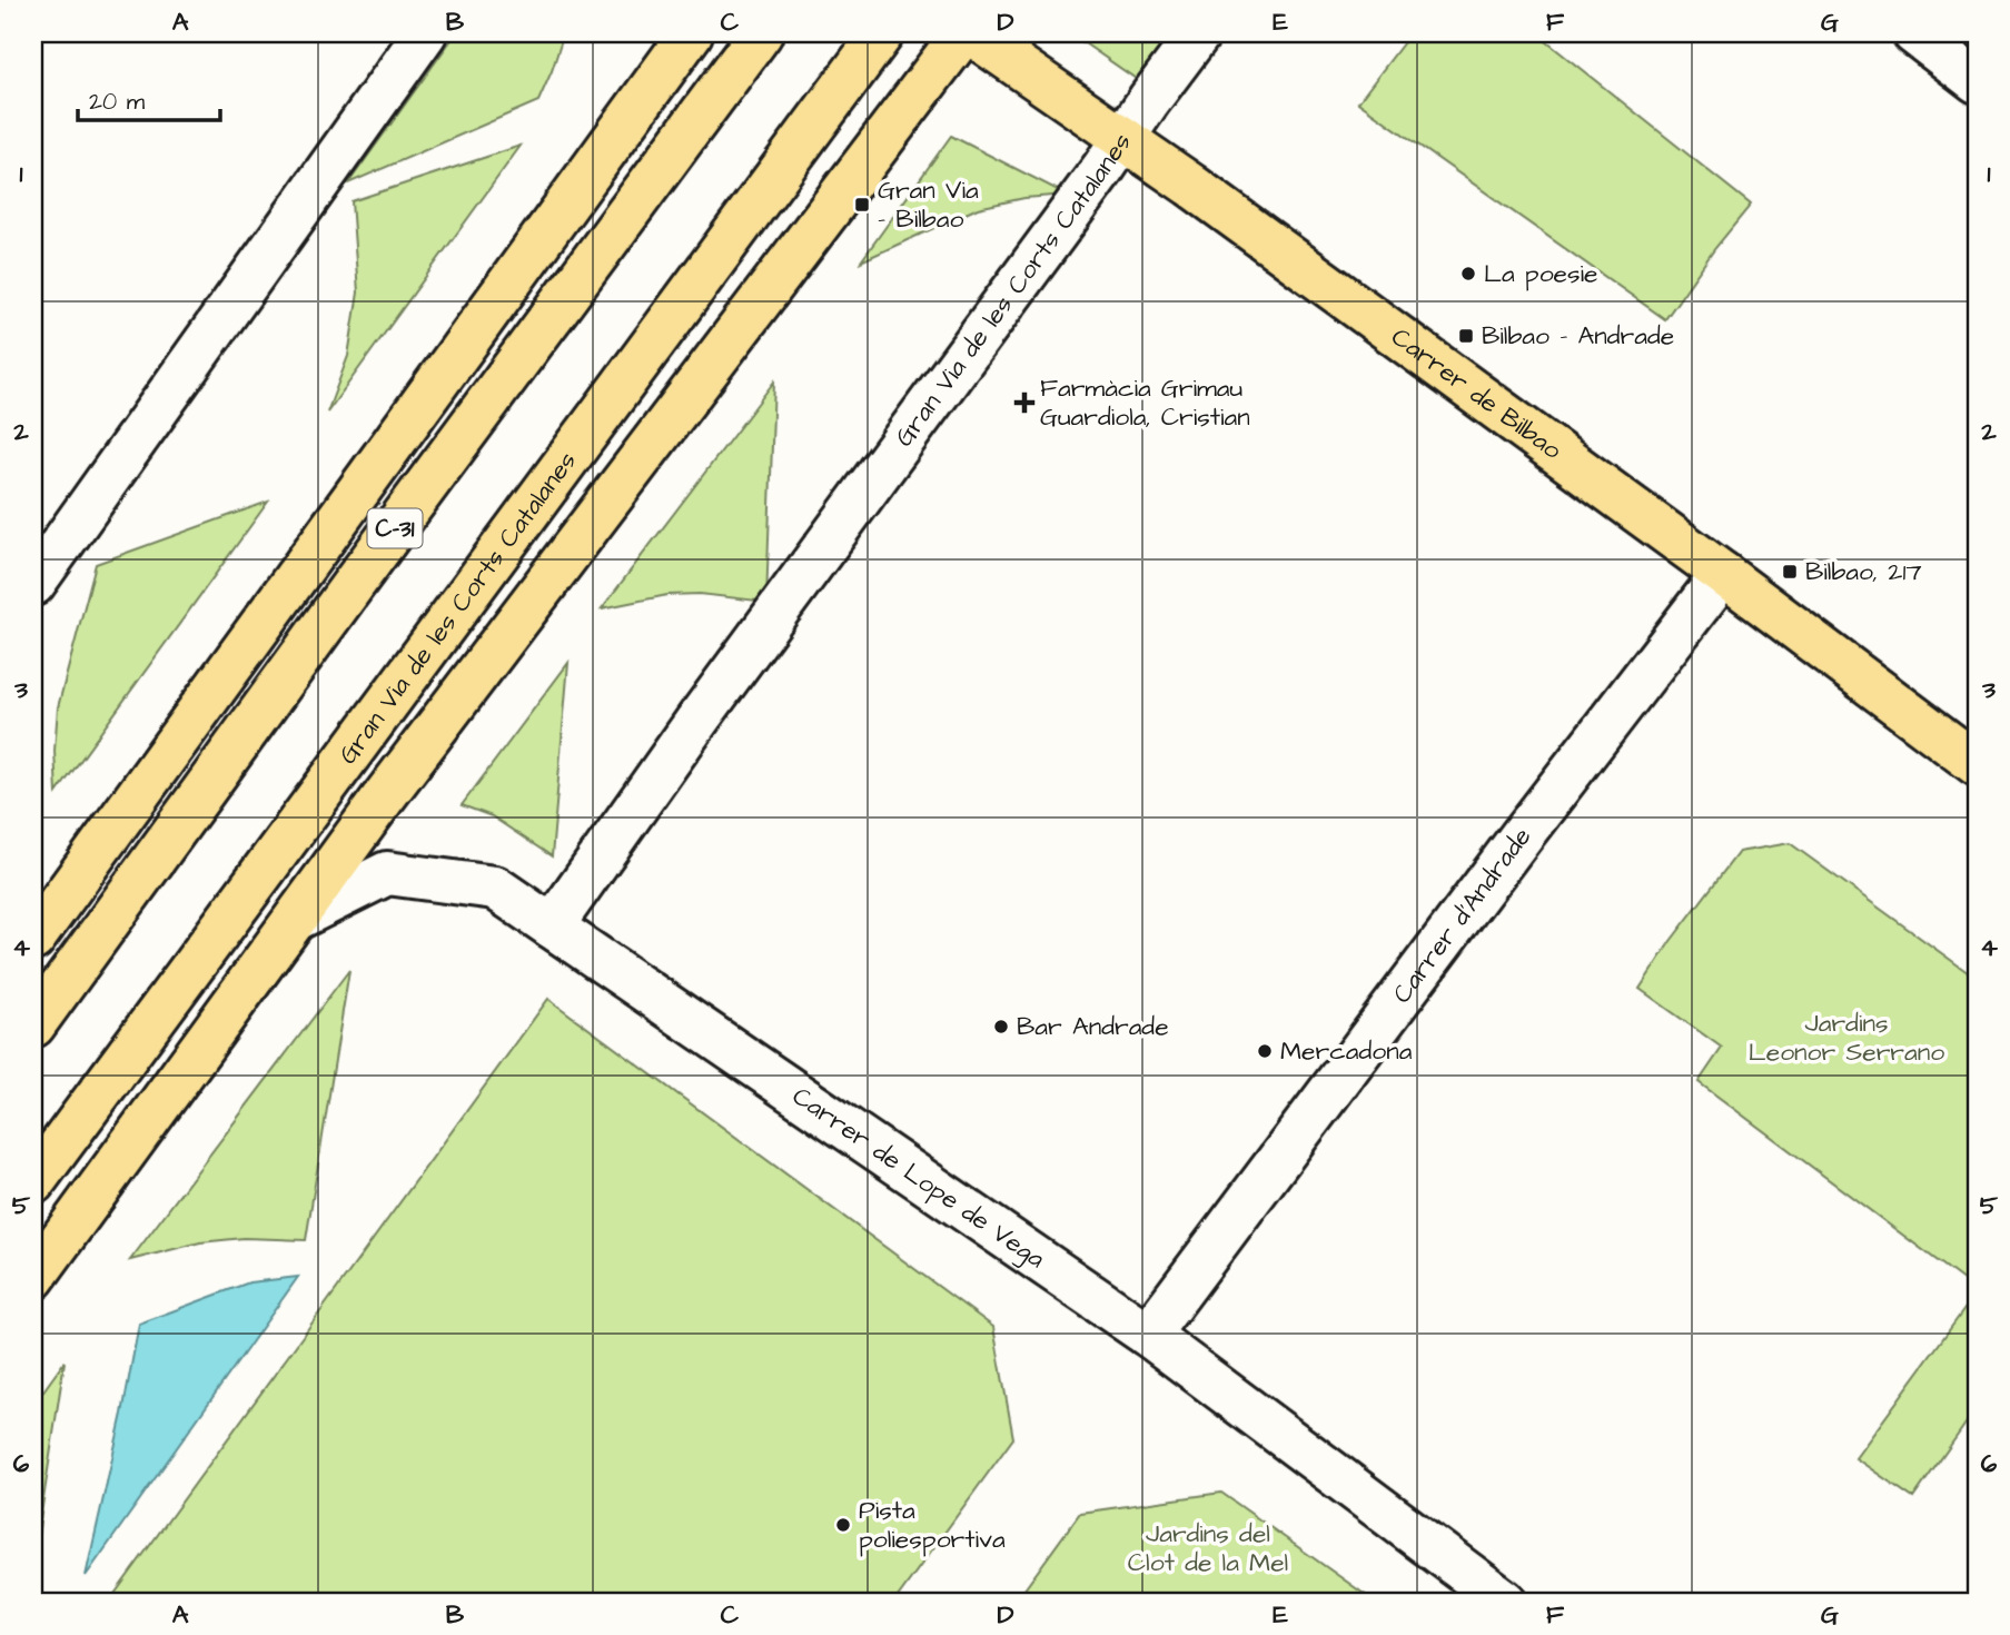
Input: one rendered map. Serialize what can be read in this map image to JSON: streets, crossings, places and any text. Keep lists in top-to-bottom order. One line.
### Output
{"streets":{"main road":["Gran Via de les Corts Catalanes","Carrer de Bilbao","C-31"],"street":["Carrer d'Andrade","Carrer de Lope de Vega"]},"crossings":[["Gran Via de les Corts Catalanes","Carrer de Bilbao"],["Gran Via de les Corts Catalanes","Carrer de Lope de Vega"],["Carrer de Bilbao","Carrer d'Andrade"],["Carrer d'Andrade","Carrer de Lope de Vega"]],"parks":["Jardins Leonor Serrano","Jardins del Clot de la Mel"],"places":{"transit":["Gran Via - Bilbao","Bilbao - Andrade","Bilbao, 217"],"other":["La poesie","Bar Andrade","Mercadona","Pista poliesportiva"],"health":["Farmàcia Grimau Guardiola, Cristian"]},"scale_bar":"20 m","grid":{"columns":["A","B","C","D","E","F","G"],"rows":["1","2","3","4","5","6"]}}
